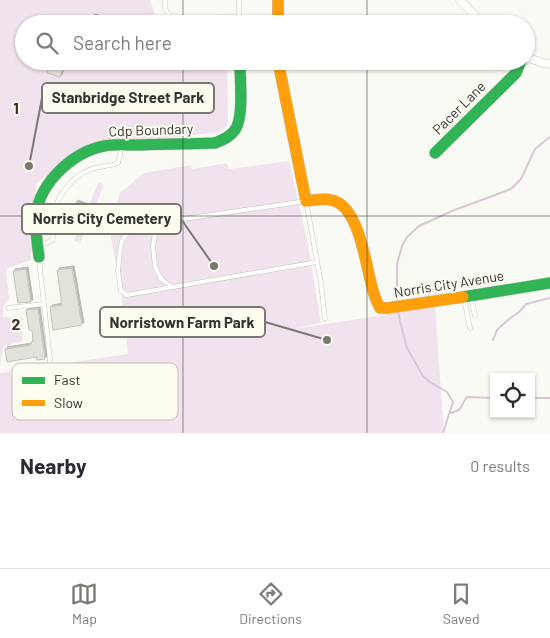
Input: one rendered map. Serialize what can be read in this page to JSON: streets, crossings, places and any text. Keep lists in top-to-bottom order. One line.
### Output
{"streets":{"street":["Pacer Lane","Cdp Boundary","Norris City Avenue"]},"places":["Stanbridge Street Park","Norris City Cemetery","Norristown Farm Park"],"legend":["Fast","Slow"],"page":{"search":"Search here","heading":["Nearby","0 results"],"nav":["Map","Directions","Saved"]},"grid":{"rows":["1","2"]}}
